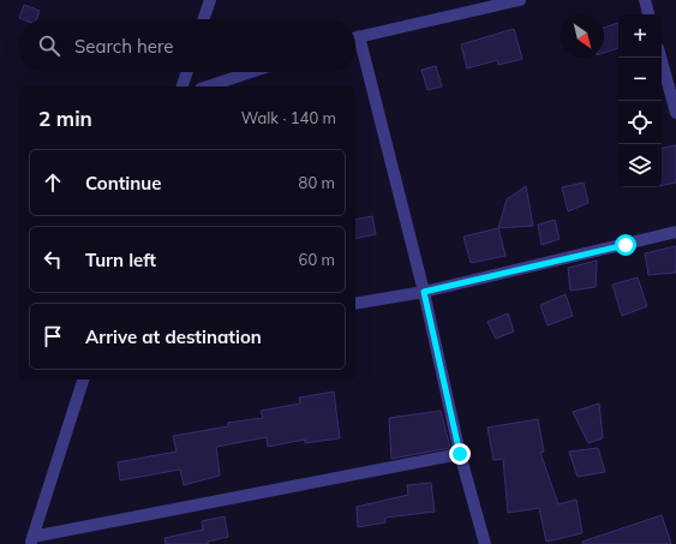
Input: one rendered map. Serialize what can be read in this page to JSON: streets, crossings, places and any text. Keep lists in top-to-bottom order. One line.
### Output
{"north":"bottom right","page":{"map_buttons":["+","−"],"search":"Search here","heading":["2 min","Walk · 140 m"],"list":[["Continue","80 m"],["Turn left","60 m"],"Arrive at destination"]}}
